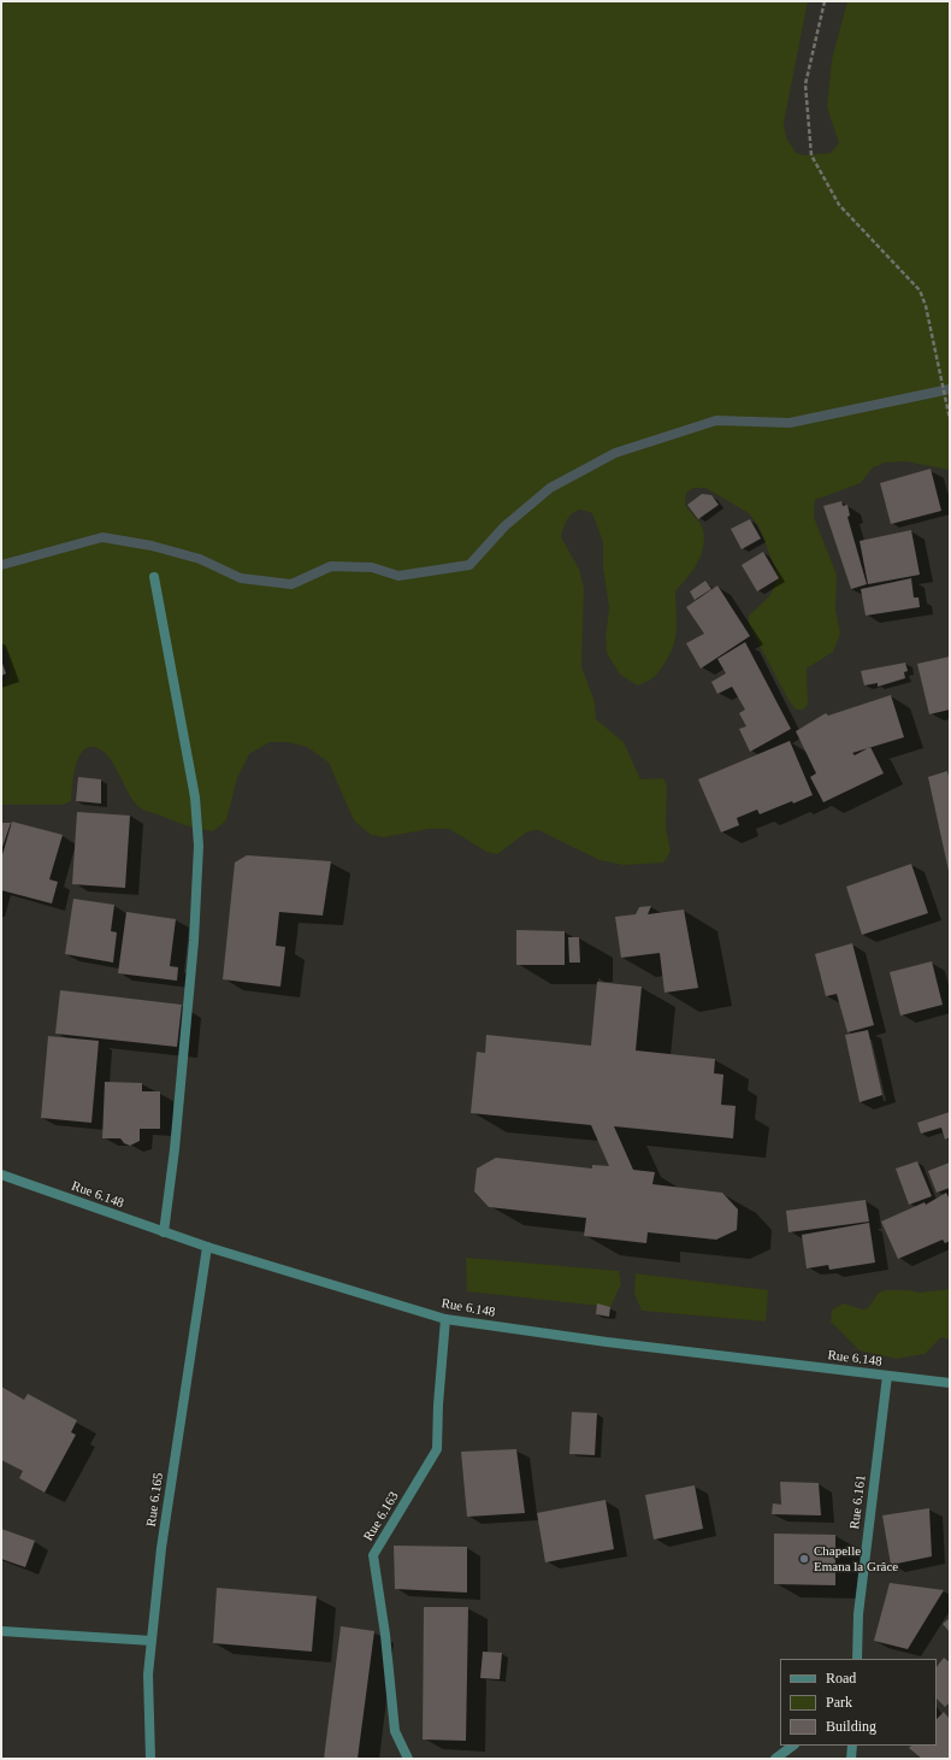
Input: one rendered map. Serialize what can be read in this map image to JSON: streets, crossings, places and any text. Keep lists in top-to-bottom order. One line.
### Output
{"streets":{"street":["Rue 6.148","Rue 6.165","Rue 6.161","Rue 6.163"]},"crossings":[["Rue 6.148","Rue 6.165"],["Rue 6.148","Rue 6.161"],["Rue 6.148","Rue 6.163"]],"places":["Chapelle Emana la Grâce"],"legend":["Road","Park","Building"]}
